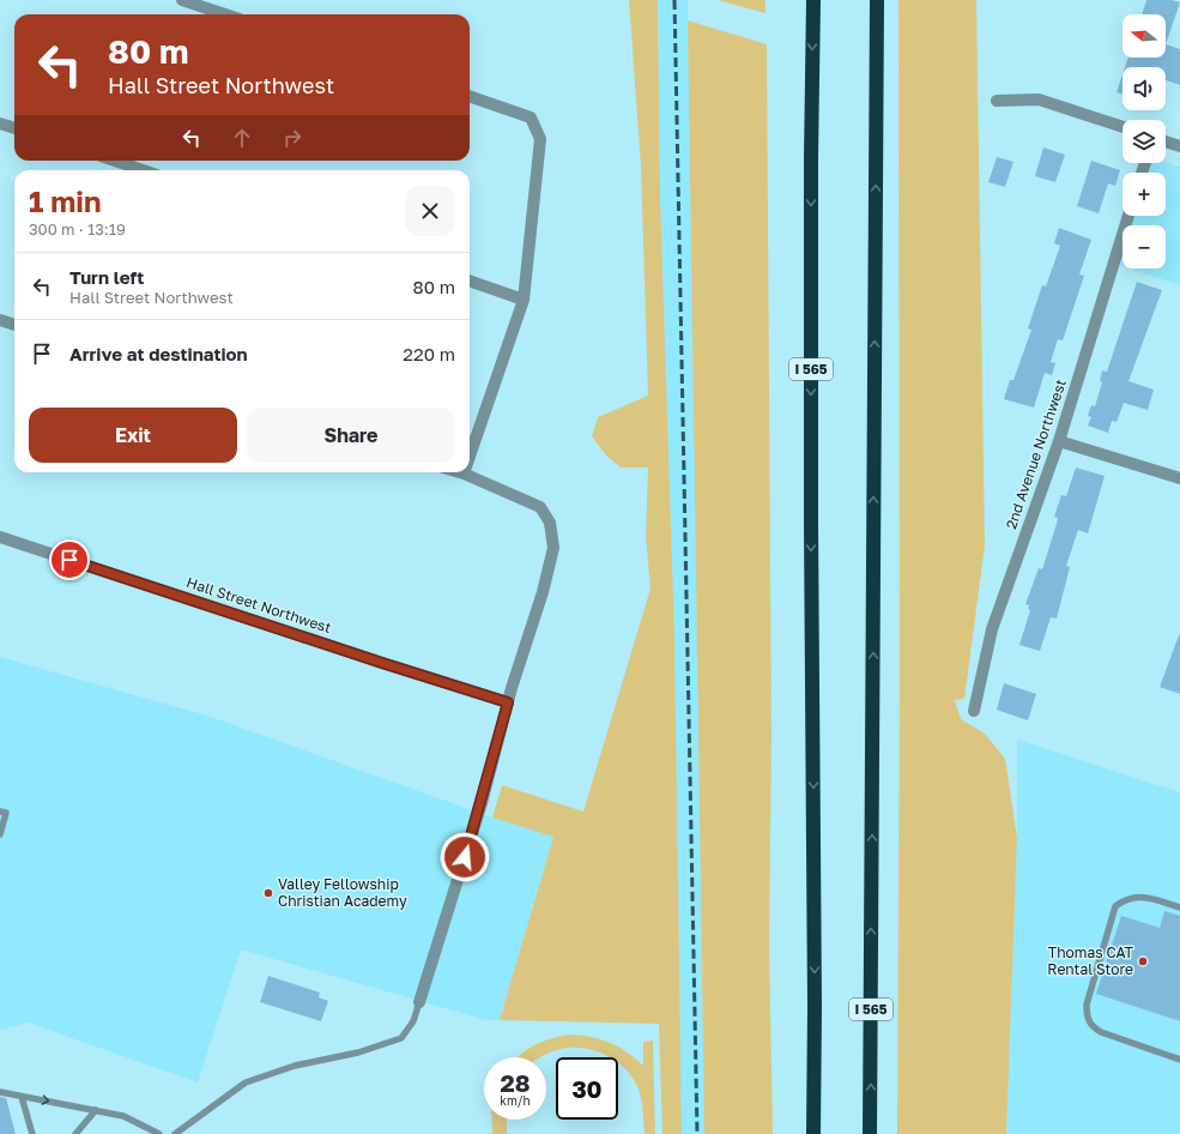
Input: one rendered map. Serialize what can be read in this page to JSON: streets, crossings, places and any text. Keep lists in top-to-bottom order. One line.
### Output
{"streets":{"highway":["I 565"],"street":["2nd Avenue Northwest","Hall Street Northwest"]},"places":["Valley Fellowship Christian Academy","Thomas CAT Rental Store"],"north":"left","page":{"map_buttons":["+","−"],"turn":["80 m","Hall Street Northwest"],"heading":["1 min","300 m · 13:19"],"list":[{"name":"Turn left","note":"Hall Street Northwest","value":"80 m"},{"name":"Arrive at destination","value":"220 m"}],"buttons":["Exit","Share"],"speed":"28 km/h","limit":"30"}}
